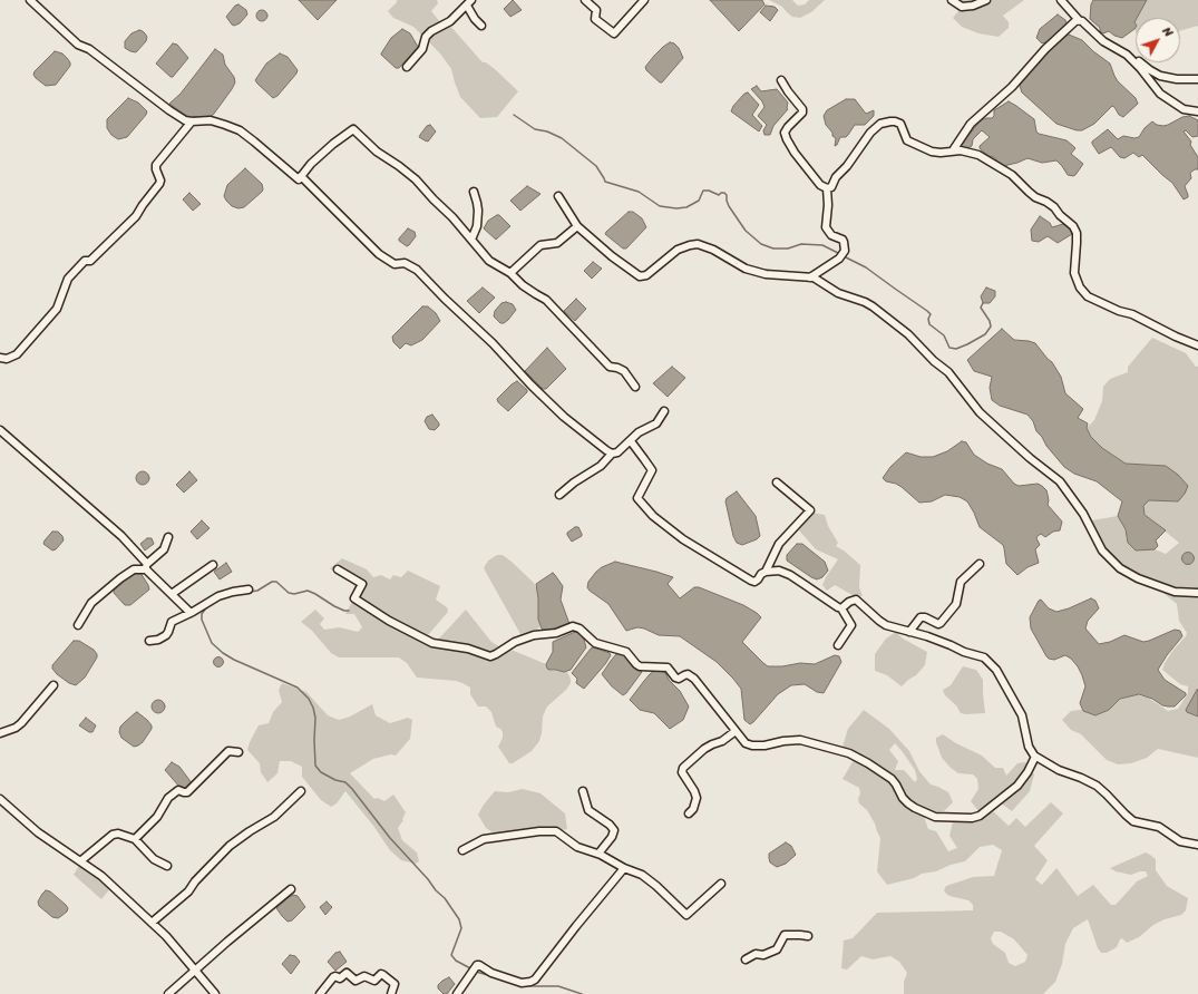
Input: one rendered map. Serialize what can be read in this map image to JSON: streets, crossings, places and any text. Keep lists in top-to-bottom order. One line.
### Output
{"north":"top right"}
